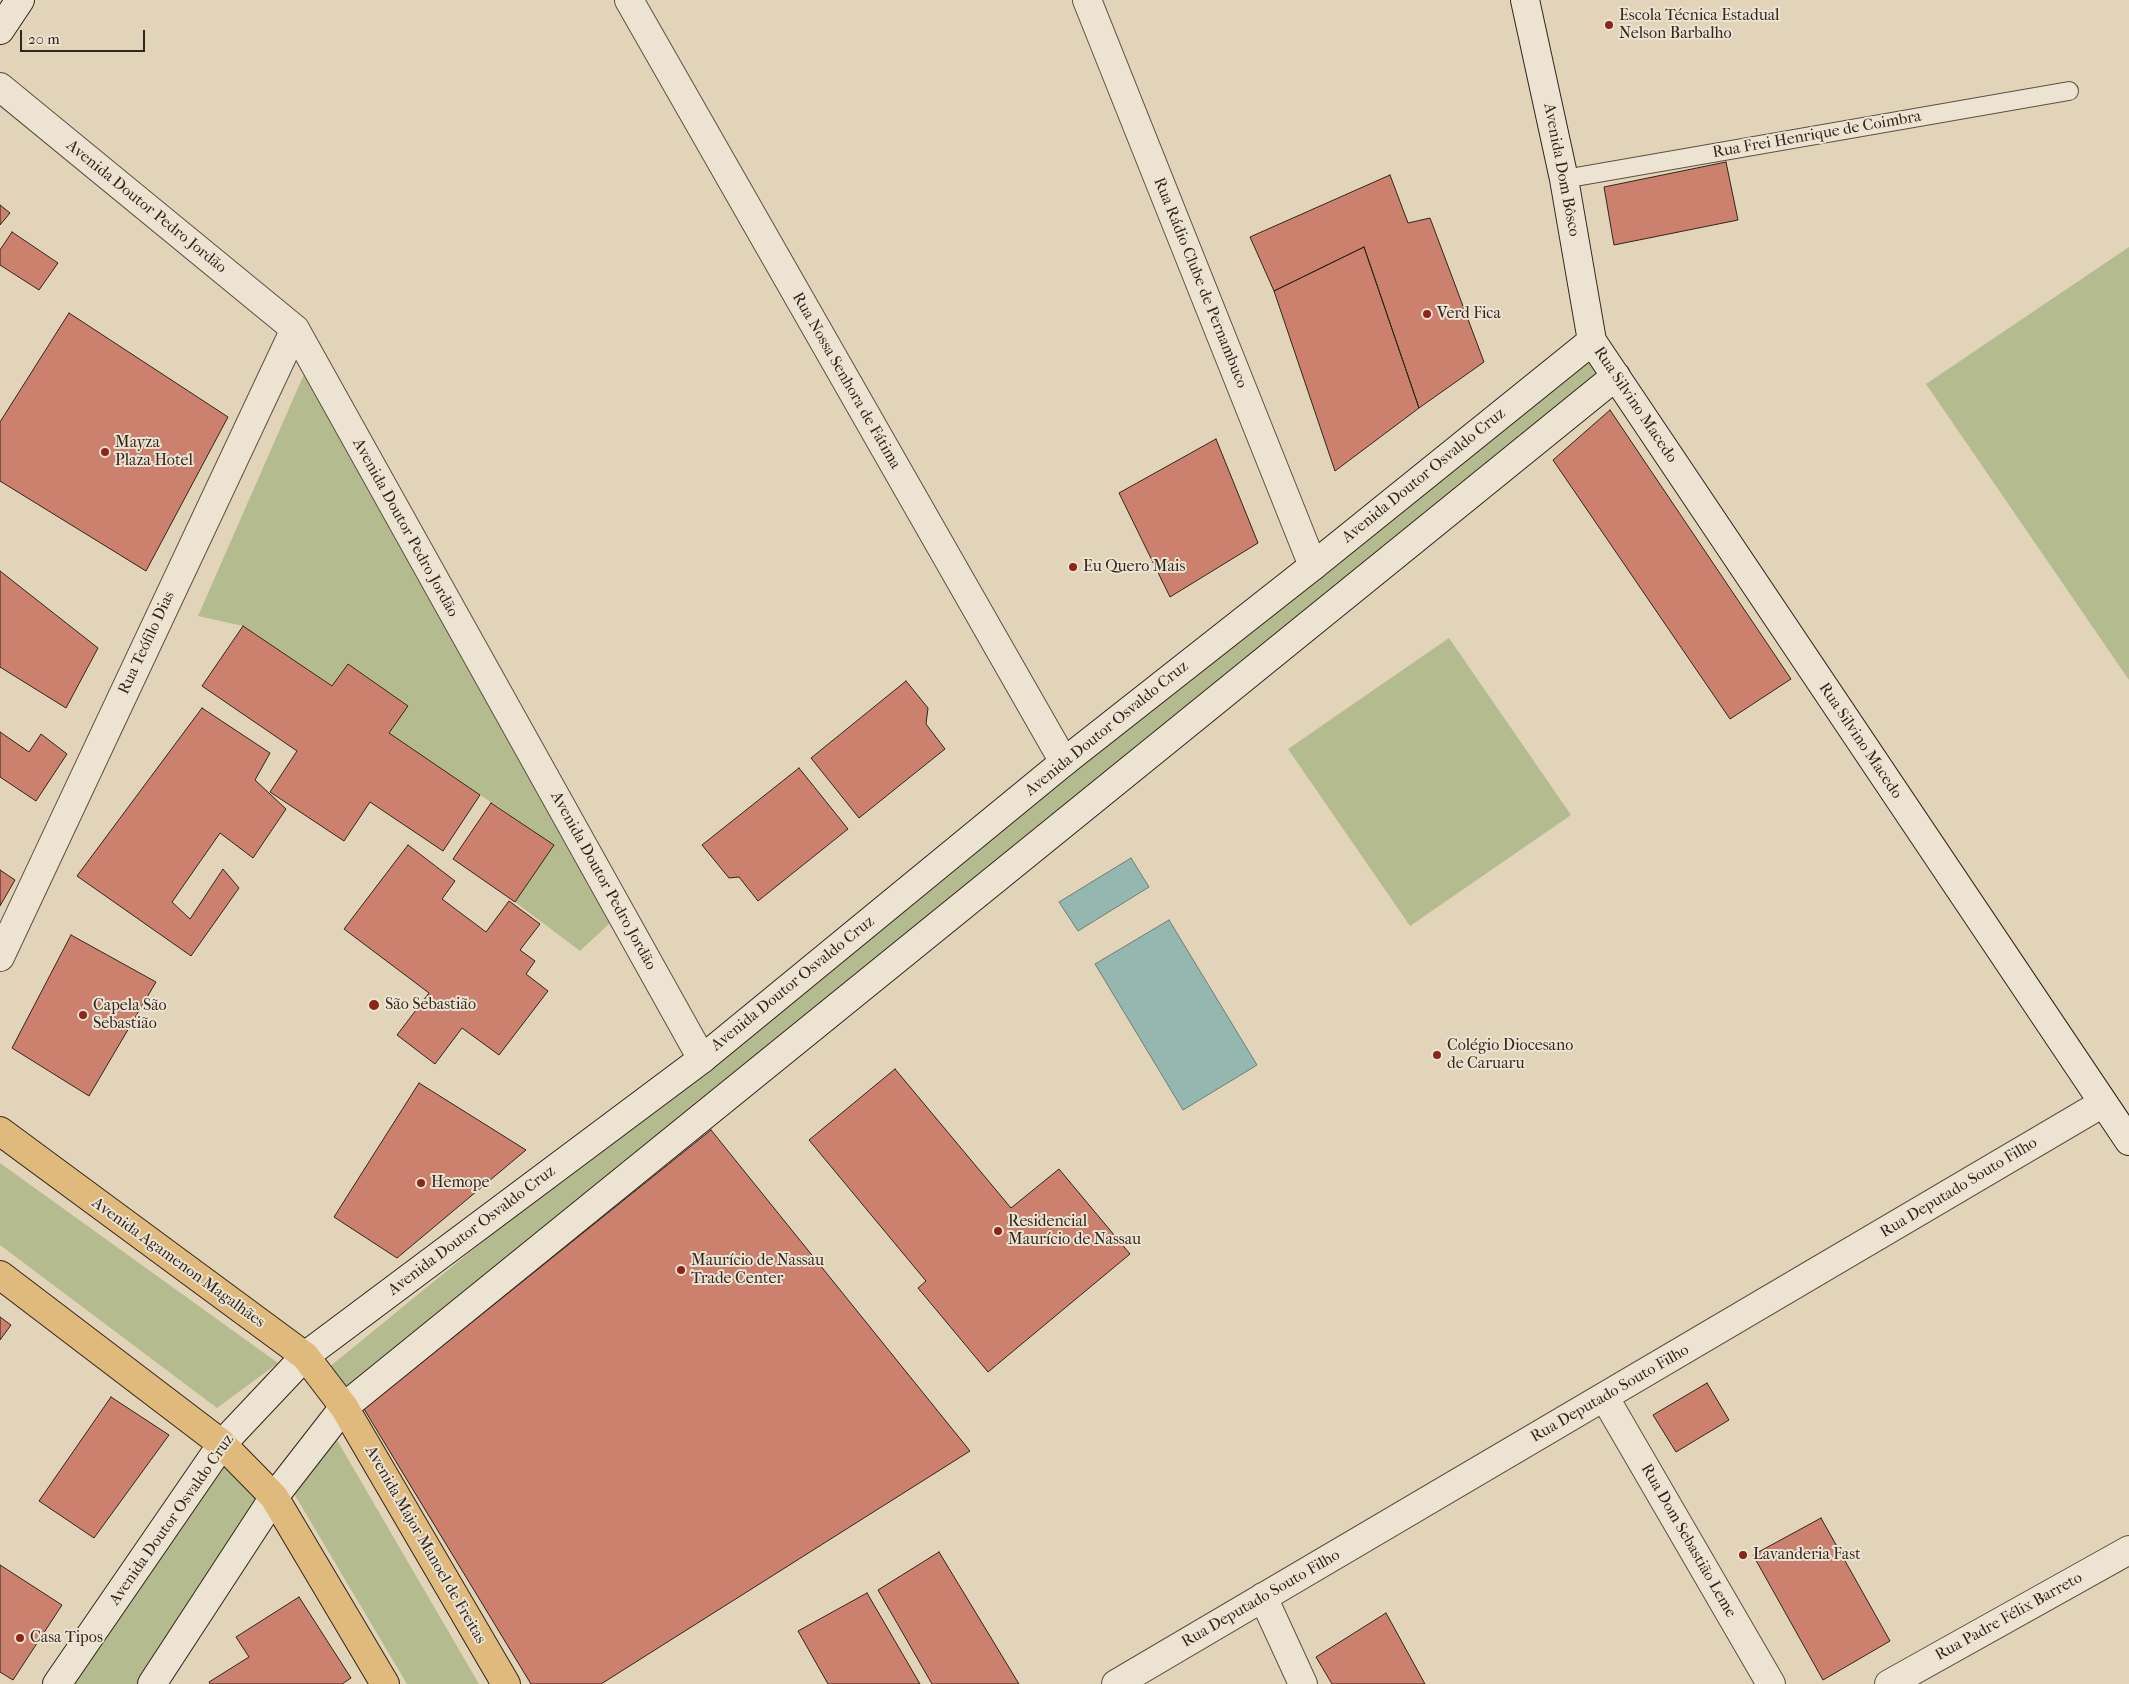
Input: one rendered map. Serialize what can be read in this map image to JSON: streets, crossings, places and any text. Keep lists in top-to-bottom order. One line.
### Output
{"streets":{"main road":["Avenida Agamenon Magalhães","Avenida Major Manoel de Freitas"],"street":["Avenida Dom Bôsco","Avenida Doutor Pedro Jordão","Rua Rádio Clube de Pernambuco","Rua Nossa Senhora de Fátima","Rua Silvino Macedo","Avenida Doutor Osvaldo Cruz","Rua Teófilo Dias","Rua Deputado Souto Filho","Rua Dom Sebastião Leme","Rua Padre Félix Barreto"],"lane":["Rua Frei Henrique de Coimbra"]},"crossings":[["Rua Frei Henrique de Coimbra","Avenida Dom Bôsco"],["Avenida Dom Bôsco","Rua Silvino Macedo"],["Avenida Dom Bôsco","Avenida Doutor Osvaldo Cruz"],["Avenida Doutor Pedro Jordão","Avenida Doutor Osvaldo Cruz"],["Avenida Doutor Pedro Jordão","Rua Teófilo Dias"],["Rua Rádio Clube de Pernambuco","Avenida Doutor Osvaldo Cruz"],["Rua Nossa Senhora de Fátima","Avenida Doutor Osvaldo Cruz"],["Rua Silvino Macedo","Avenida Doutor Osvaldo Cruz"],["Rua Silvino Macedo","Rua Deputado Souto Filho"],["Avenida Doutor Osvaldo Cruz","Avenida Agamenon Magalhães"],["Rua Deputado Souto Filho","Rua Dom Sebastião Leme"],["Avenida Agamenon Magalhães","Avenida Major Manoel de Freitas"]],"places":["Escola Técnica Estadual Nelson Barbalho","Verd Fica","Mayza Plaza Hotel","Eu Quero Mais","São Sebastião","Capela São Sebastião","Colégio Diocesano de Caruaru","Hemope","Residencial Maurício de Nassau","Maurício de Nassau Trade Center","Lavanderia Fast","Casa Tipos"],"scale_bar":"20 m"}
